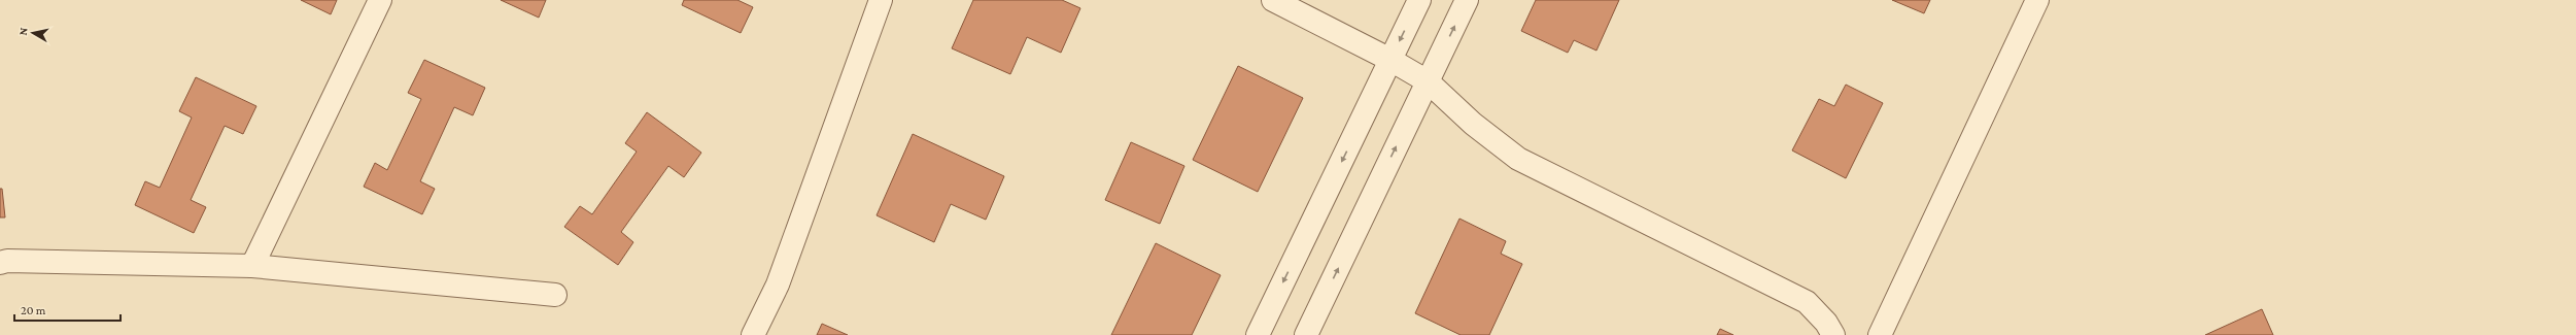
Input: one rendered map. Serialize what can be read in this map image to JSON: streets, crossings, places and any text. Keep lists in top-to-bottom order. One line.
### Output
{"scale_bar":"20 m","north":"left"}
